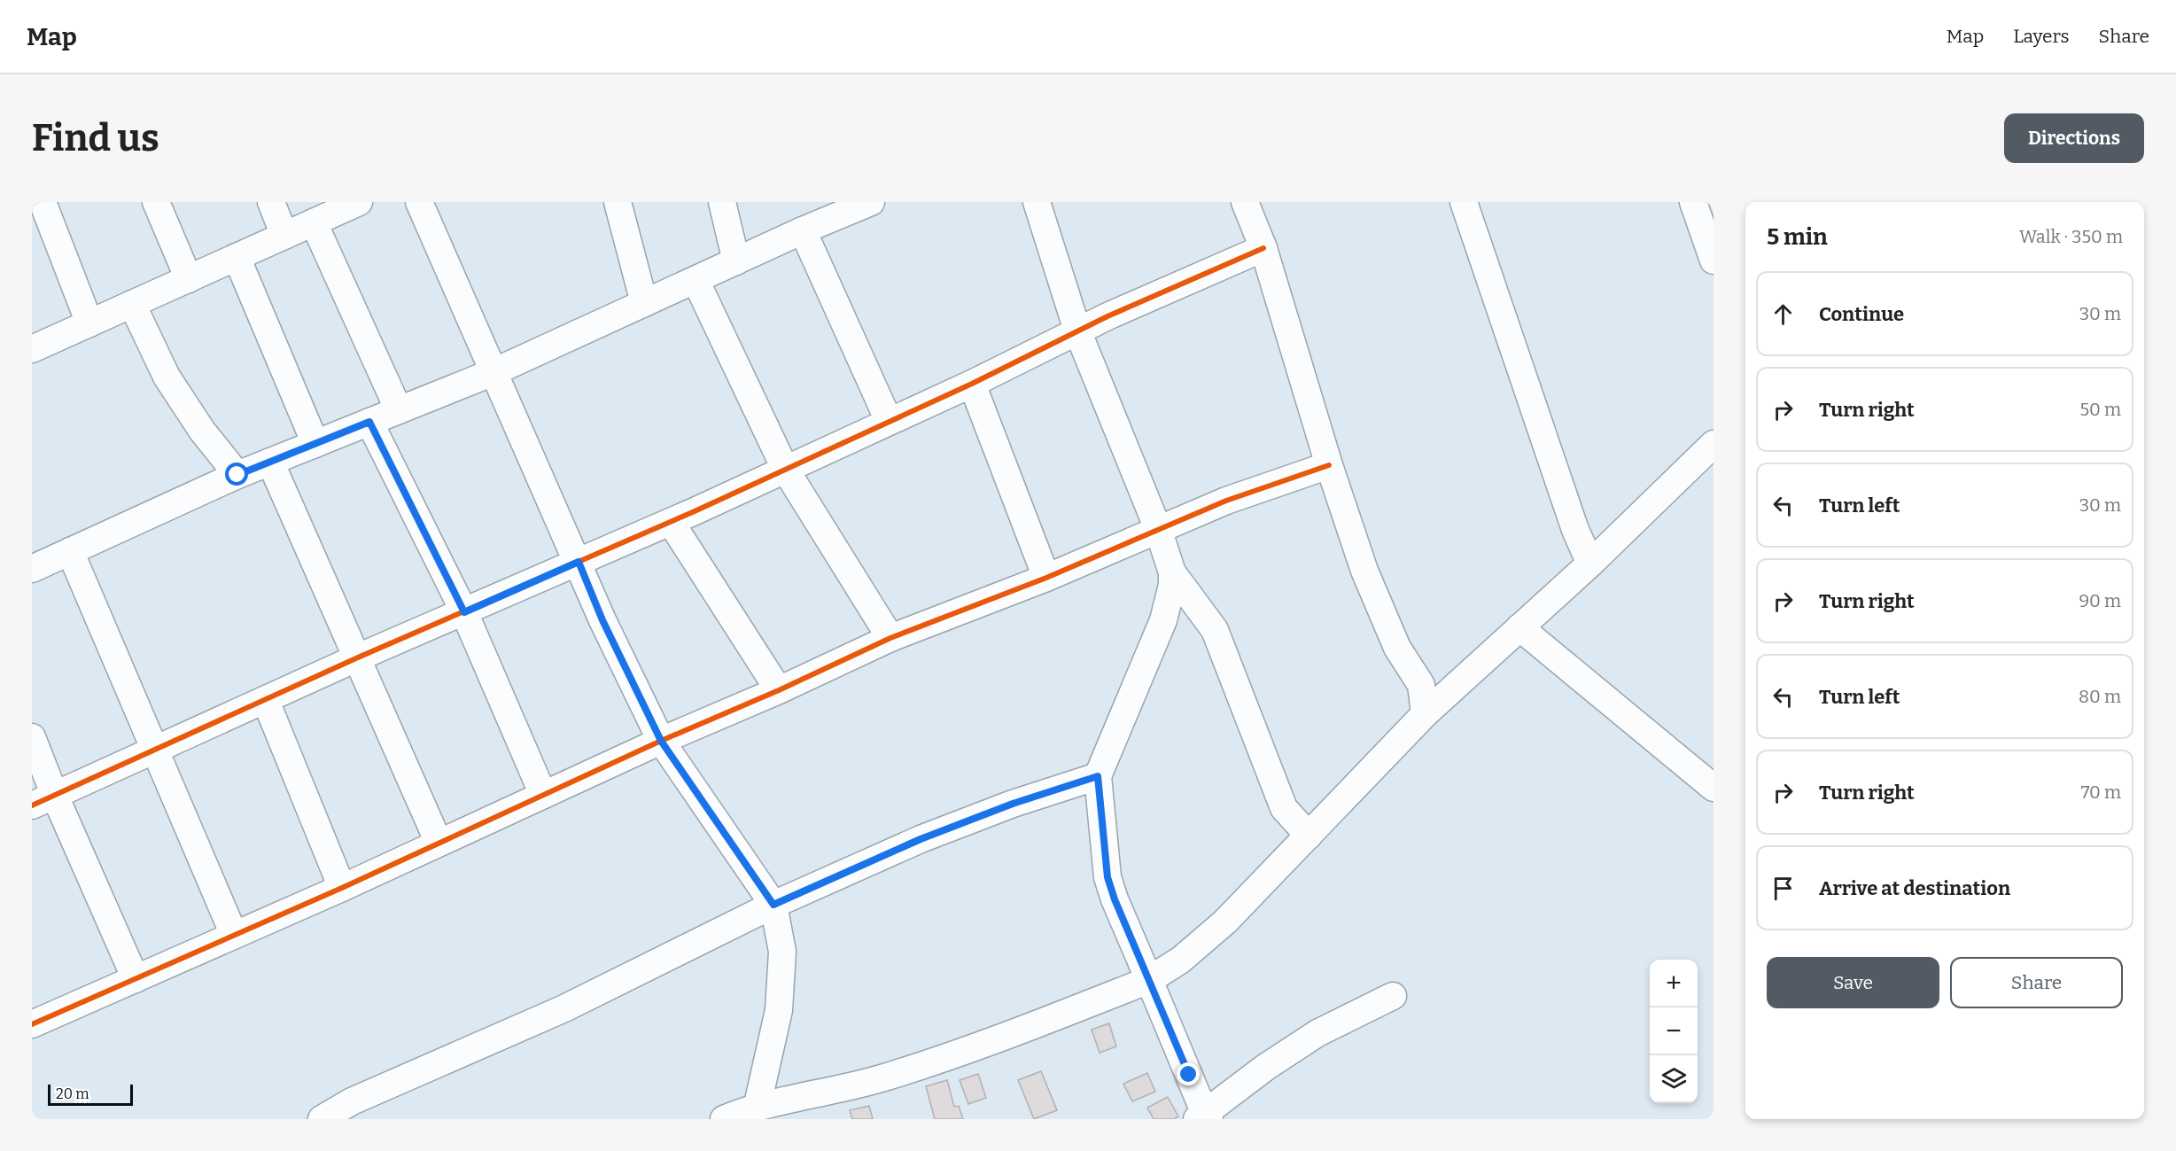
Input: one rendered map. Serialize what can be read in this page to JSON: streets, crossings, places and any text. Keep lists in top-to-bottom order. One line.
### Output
{"scale_bar":"20 m","page":{"header":"Map","nav":["Map","Layers","Share"],"buttons":["Directions",["Save","Share"]],"title":"Find us","heading":["5 min","Walk · 350 m"],"list":[["Continue","30 m"],["Turn right","50 m"],["Turn left","30 m"],["Turn right","90 m"],["Turn left","80 m"],["Turn right","70 m"],"Arrive at destination"],"map_buttons":["+","−"],"scale":"20 m"}}
